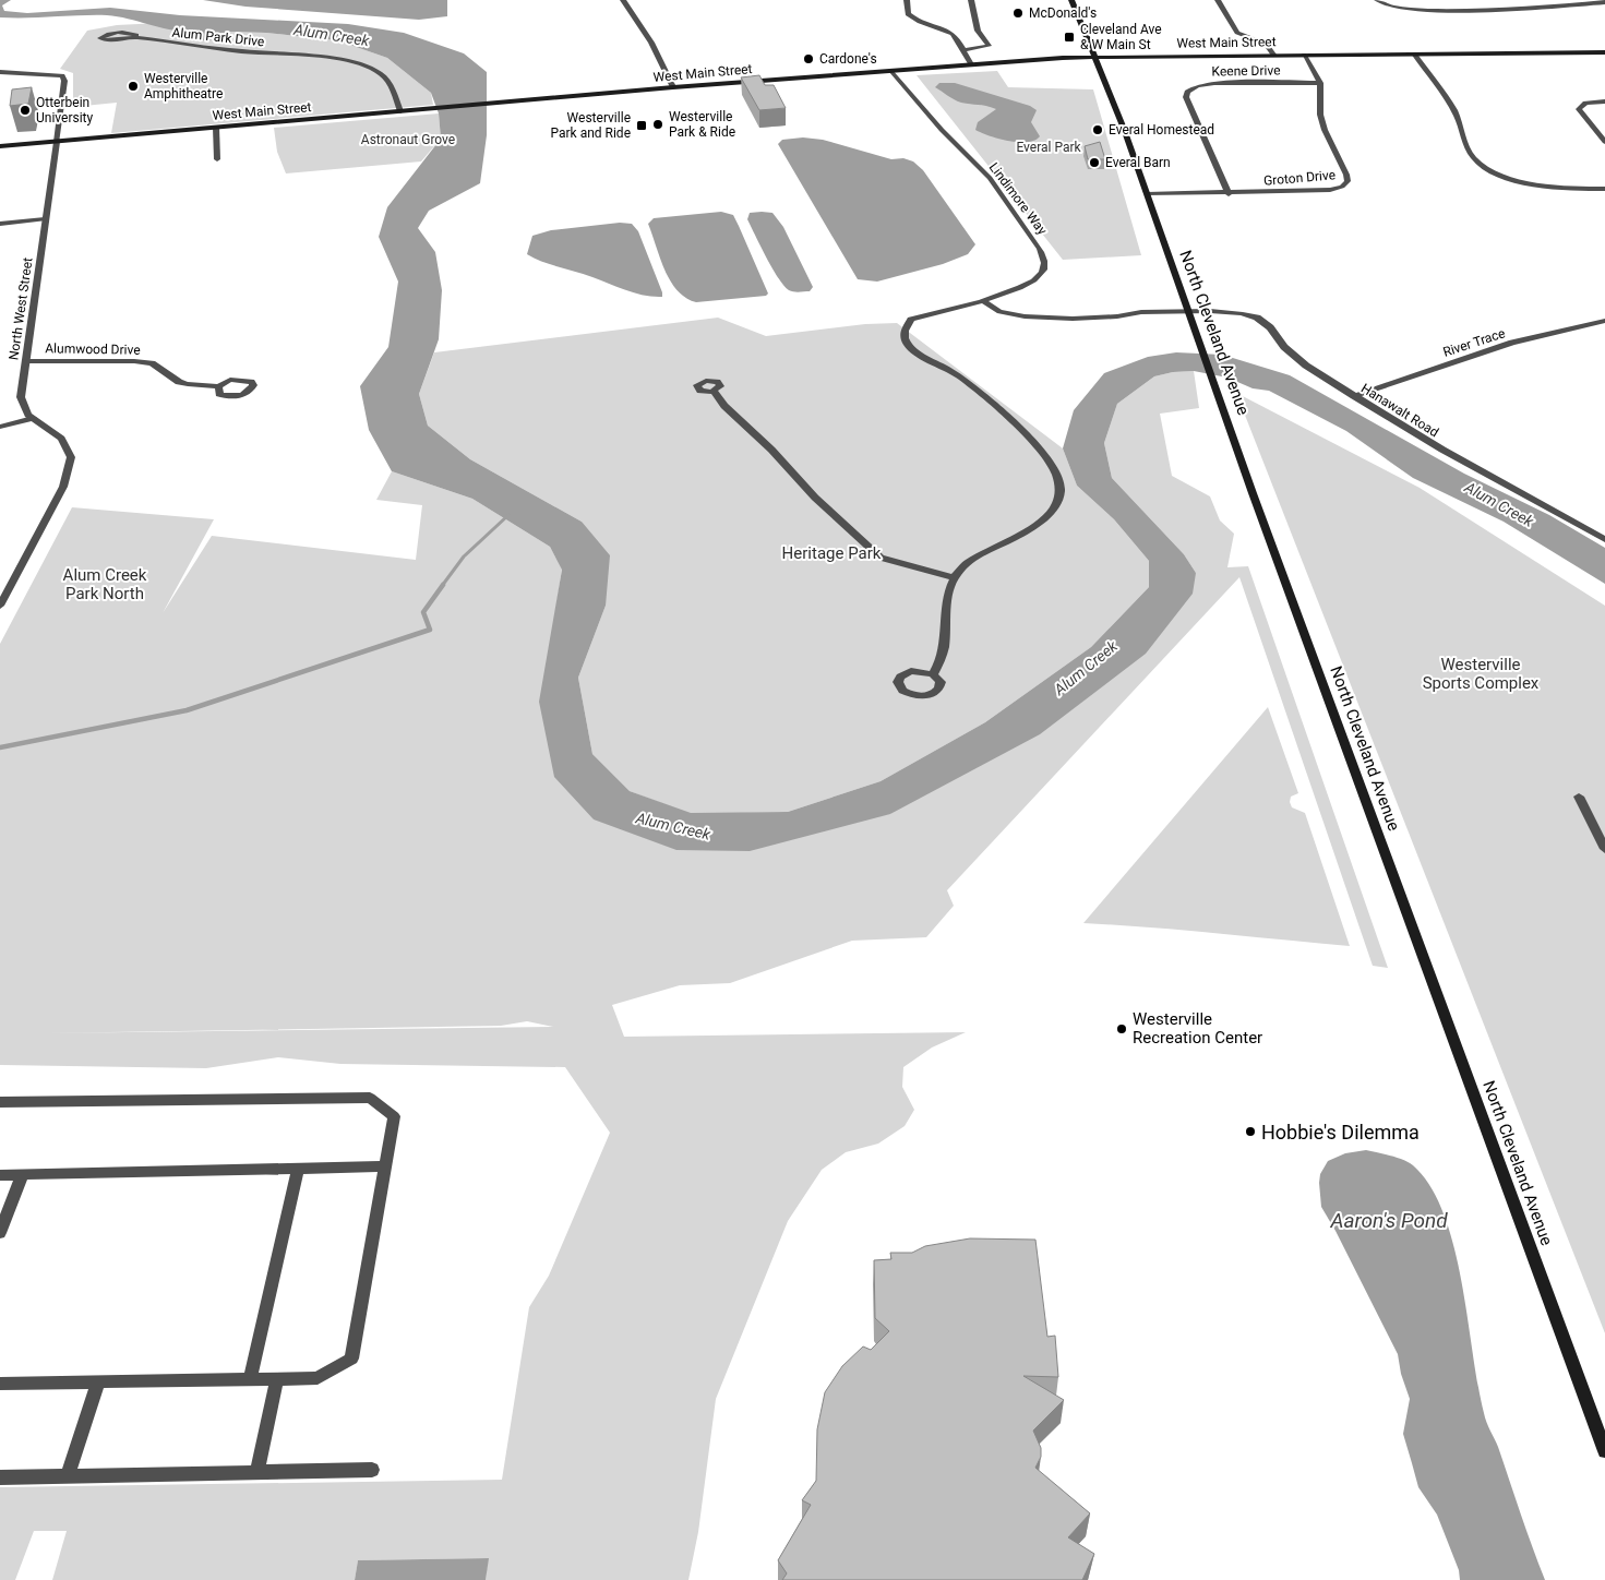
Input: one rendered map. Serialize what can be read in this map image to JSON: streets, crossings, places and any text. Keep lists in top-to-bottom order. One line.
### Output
{"streets":{"main road":["West Main Street","North Cleveland Avenue"],"street":["Alum Park Drive","Keene Drive","Groton Drive","Lindimore Way","North West Street","River Trace","Alumwood Drive","Hanawalt Road"]},"crossings":[["Alum Park Drive","West Main Street"],["West Main Street","Groton Drive"],["West Main Street","Lindimore Way"],["West Main Street","North West Street"],["West Main Street","North Cleveland Avenue"],["Keene Drive","Groton Drive"],["Groton Drive","North Cleveland Avenue"],["Lindimore Way","Hanawalt Road"],["North West Street","Alumwood Drive"],["North Cleveland Avenue","Hanawalt Road"],["River Trace","Hanawalt Road"]],"water":["Alum Creek","Aaron's Pond"],"parks":["Astronaut Grove","Everal Park","Heritage Park","Alum Creek Park North","Westerville Sports Complex"],"places":{"other":["McDonald's","Cardone's","Westerville Amphitheatre","Otterbein University","Westerville Park & Ride","Everal Homestead","Everal Barn","Westerville Recreation Center","Hobbie's Dilemma"],"transit":["Cleveland Ave & W Main St","Westerville Park and Ride"]}}
